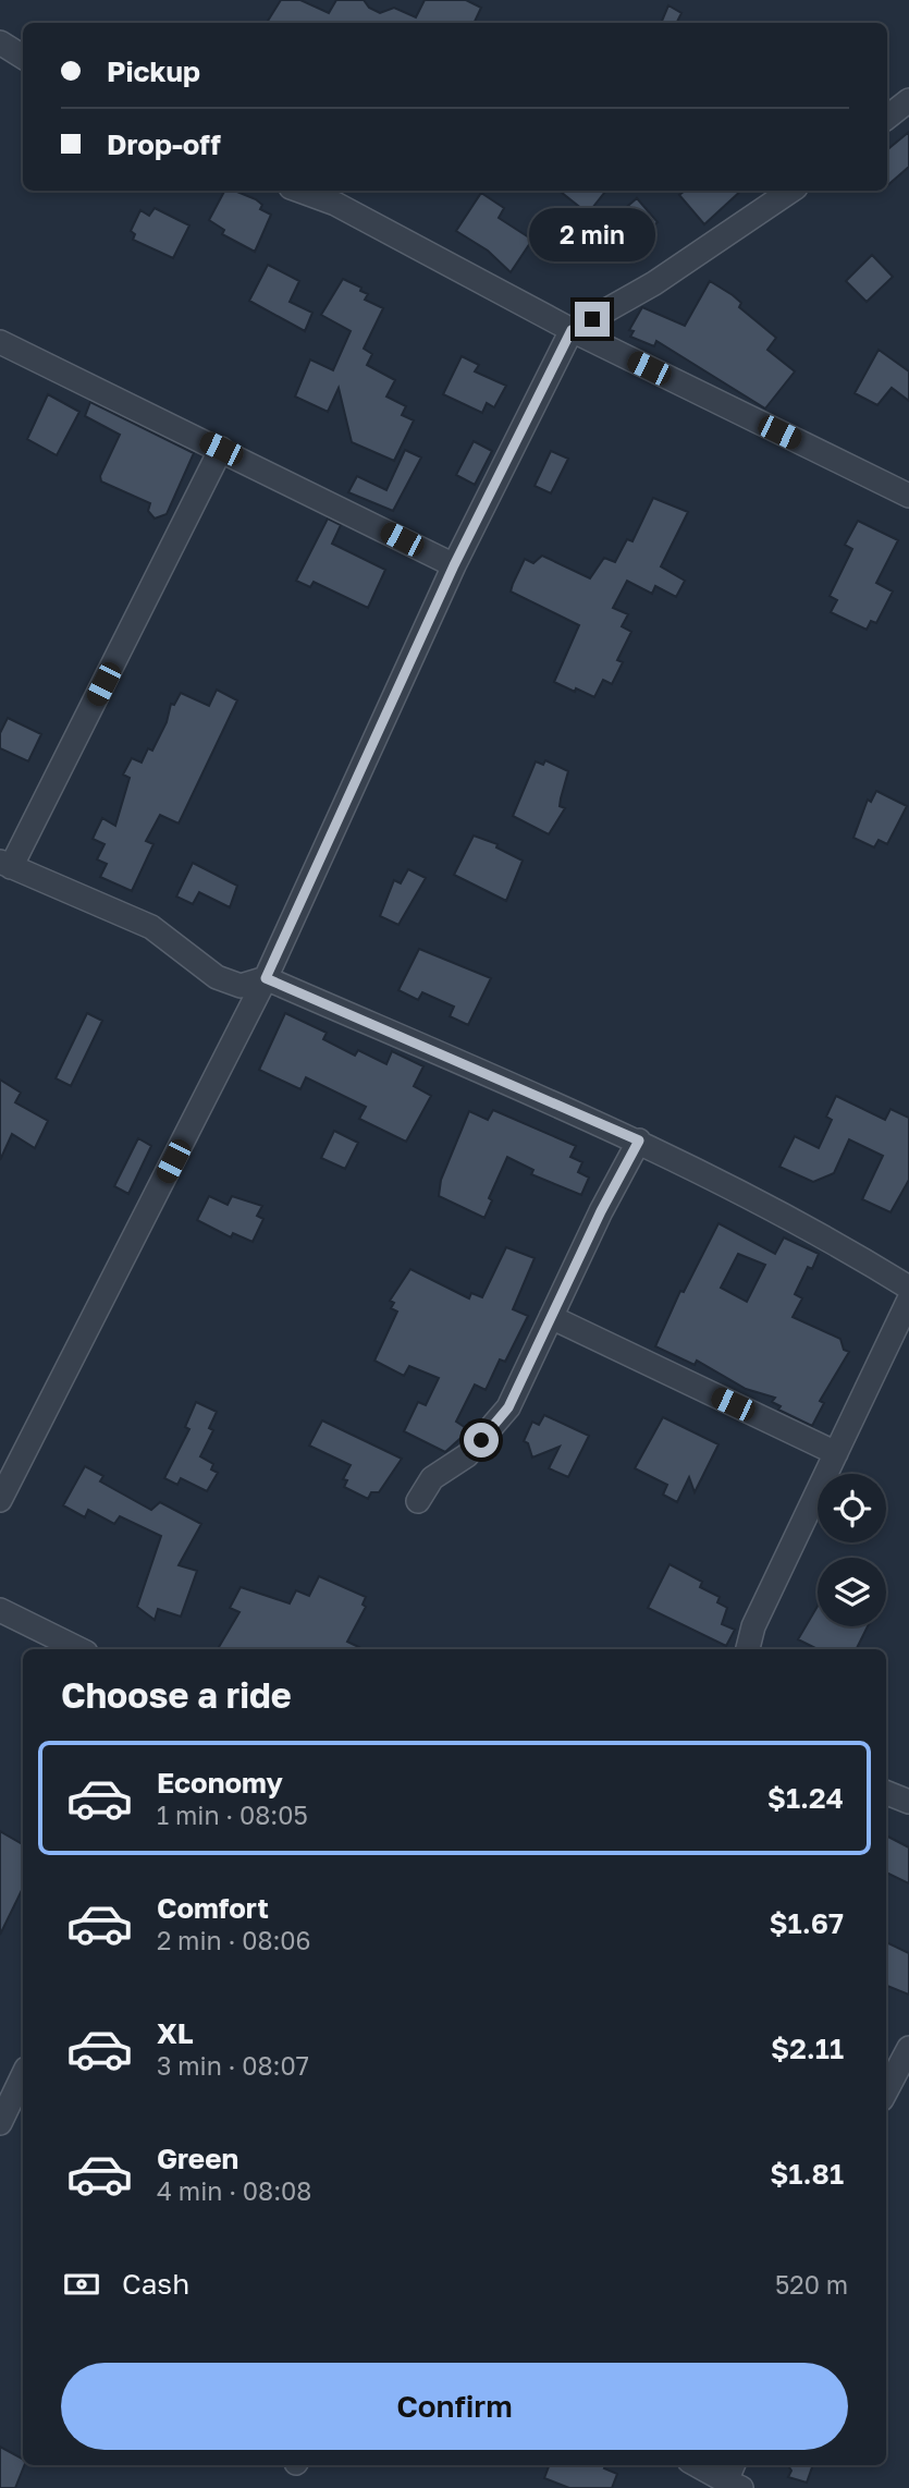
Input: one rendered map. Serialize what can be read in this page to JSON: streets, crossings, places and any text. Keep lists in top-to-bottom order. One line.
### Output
{"page":{"banner":["Pickup","Drop-off"],"bubble":"2 min","heading":"Choose a ride","list":[{"name":"Economy","note":"1 min · 08:05","value":"$1.24"},{"name":"Comfort","note":"2 min · 08:06","value":"$1.67"},{"name":"XL","note":"3 min · 08:07","value":"$2.11"},{"name":"Green","note":"4 min · 08:08","value":"$1.81"}],"pay":["Cash","520 m"],"buttons":"Confirm"}}
